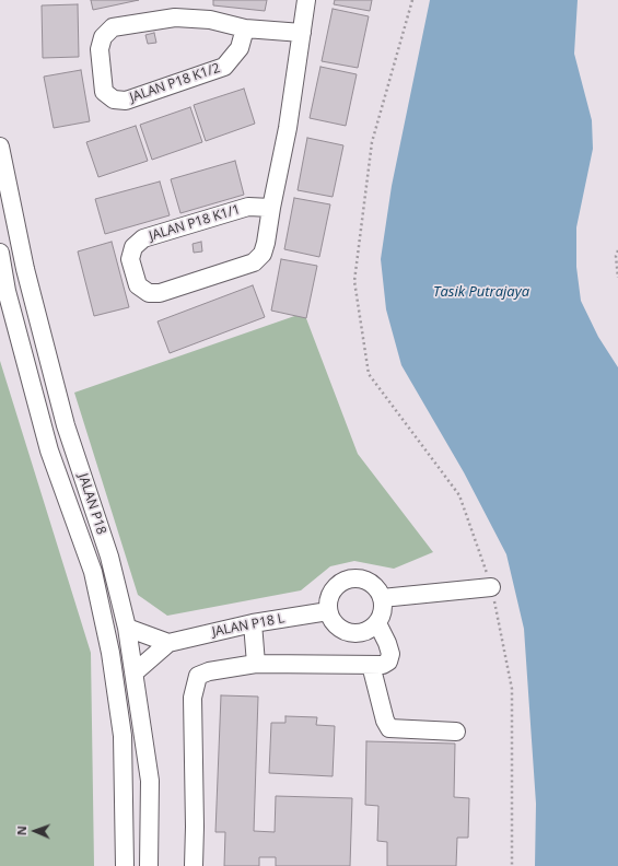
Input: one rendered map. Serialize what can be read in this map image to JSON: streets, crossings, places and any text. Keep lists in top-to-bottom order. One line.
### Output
{"streets":{"street":["JALAN P18 K1/2","JALAN P18 K1/1","JALAN P18","JALAN P18 L"]},"crossings":[["JALAN P18 K1/2","JALAN P18 K1/1"],["JALAN P18","JALAN P18 L"]],"water":["Tasik Putrajaya"],"north":"left"}
